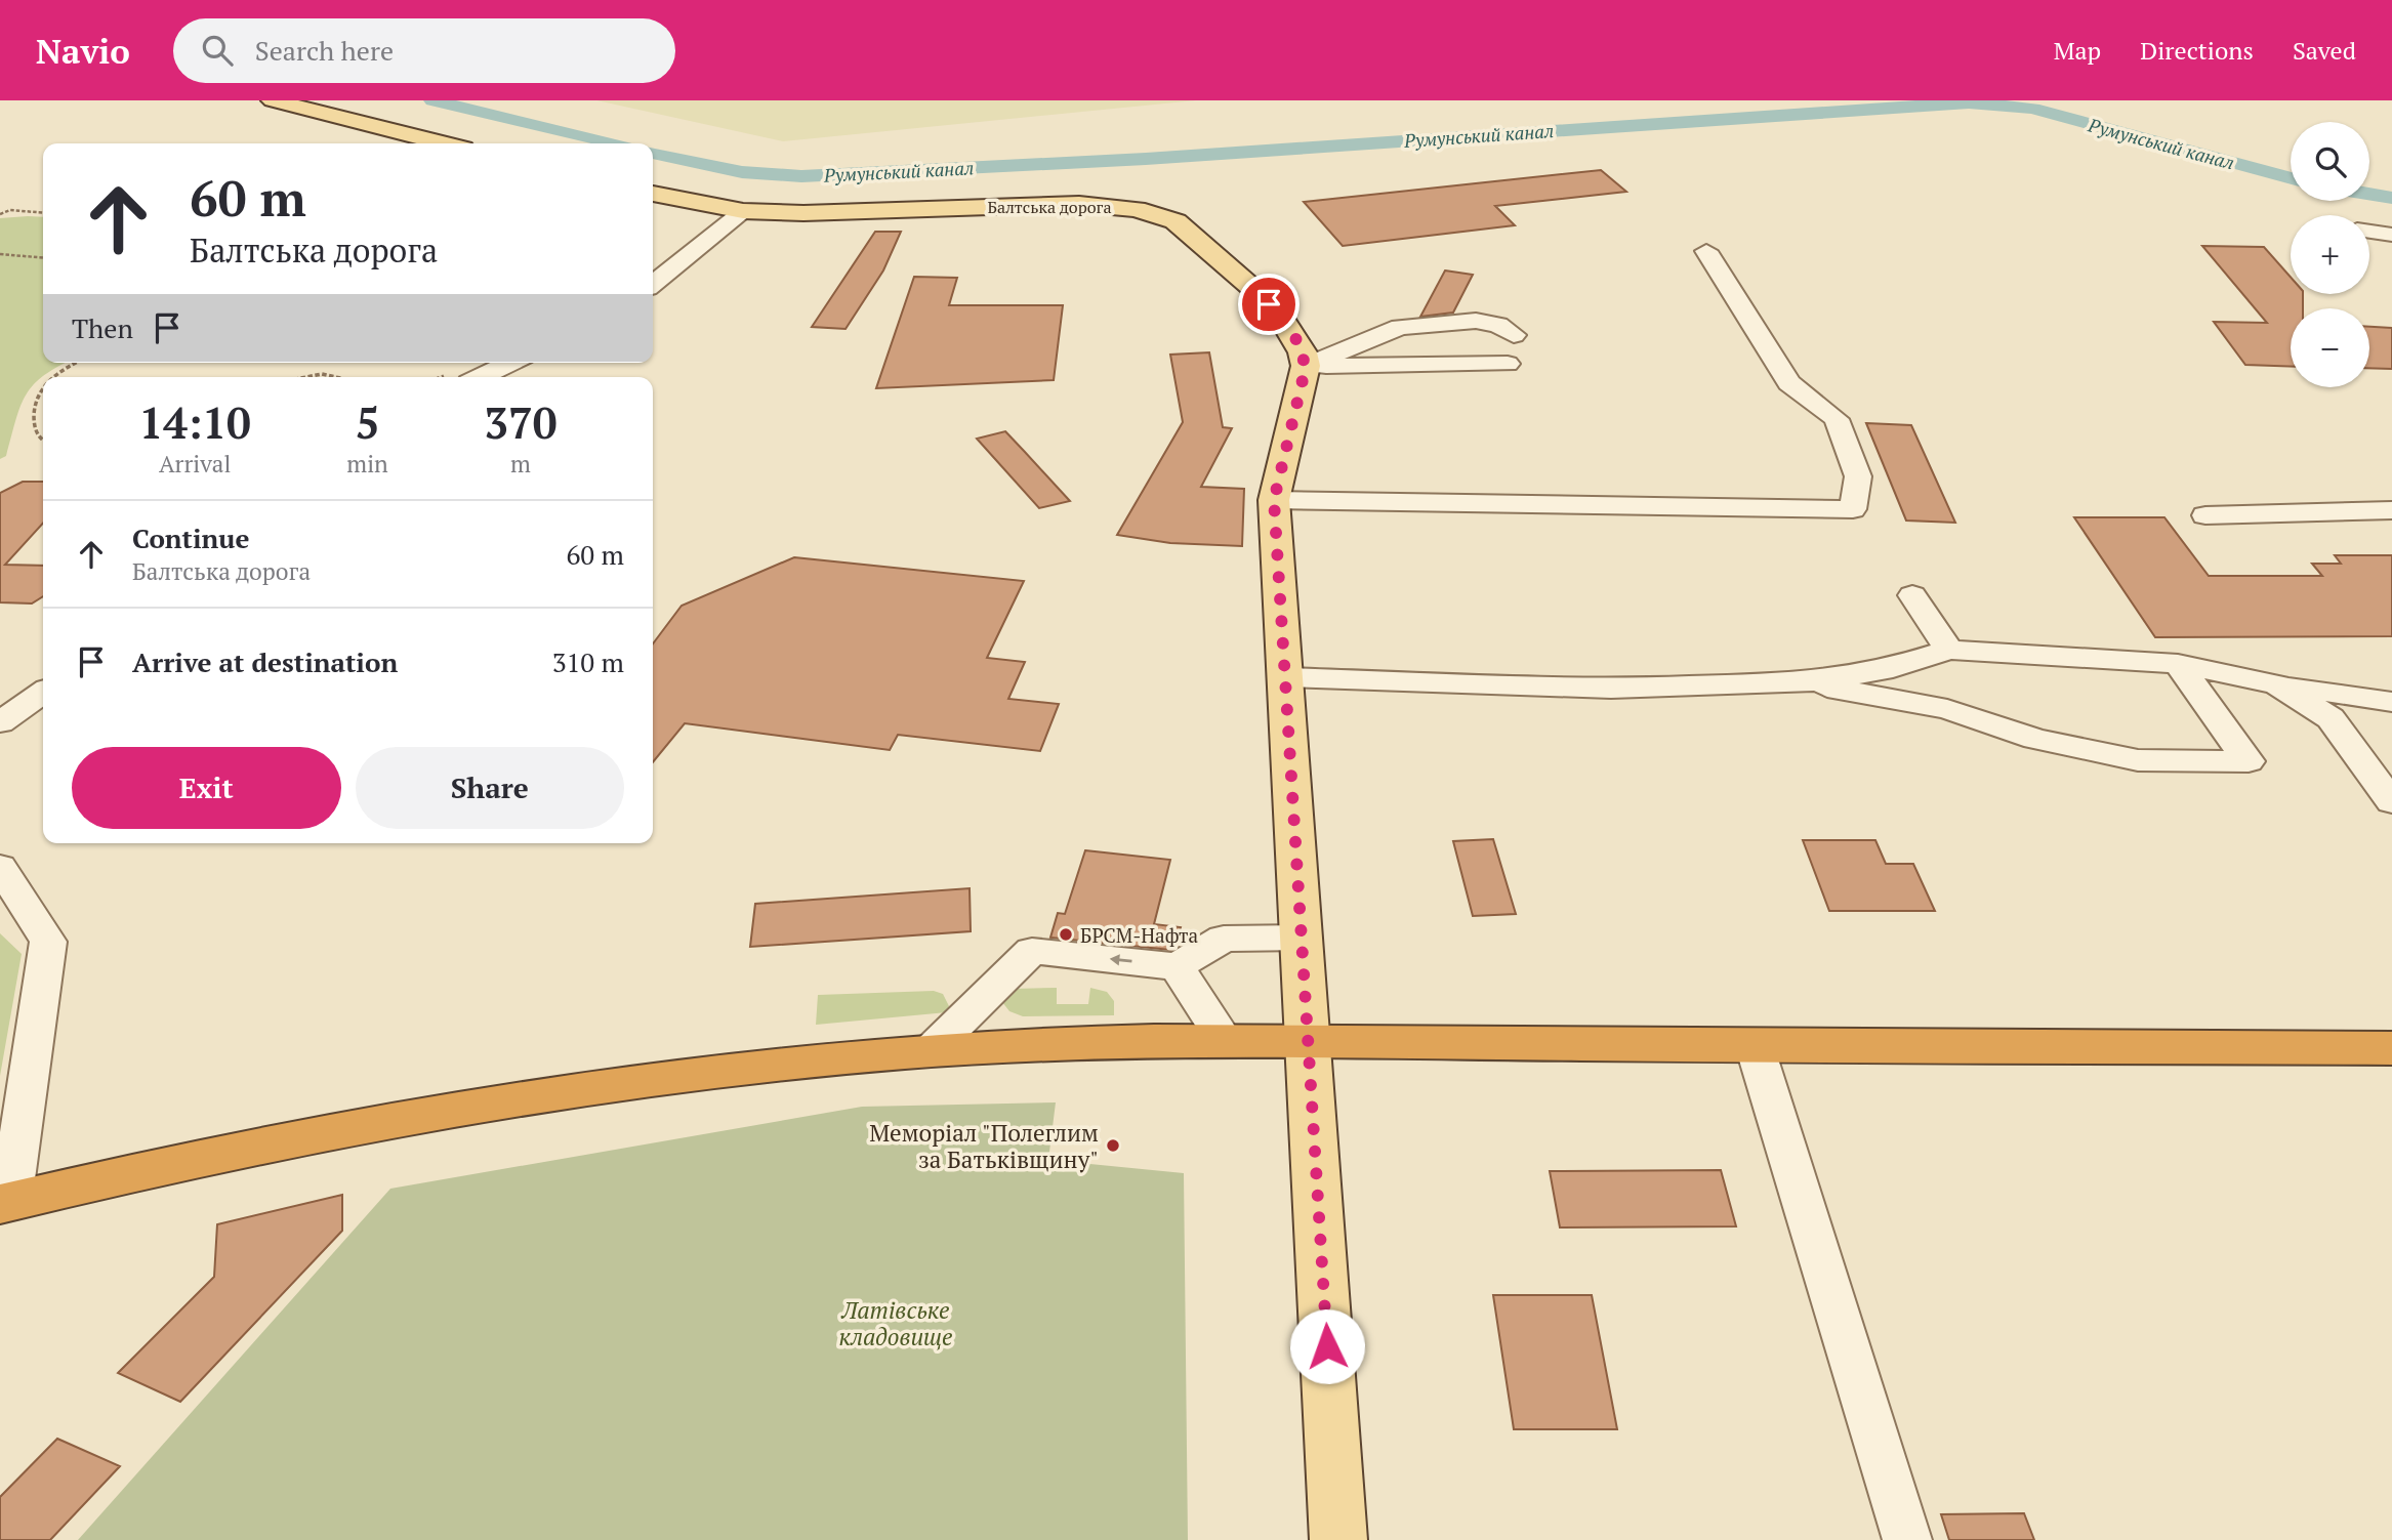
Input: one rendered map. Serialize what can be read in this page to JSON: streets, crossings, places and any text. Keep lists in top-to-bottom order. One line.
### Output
{"streets":{"main road":["Балтська дорога"]},"water":["Румунський канал"],"parks":["Латівське кладовище"],"places":["БРСМ-Нафта","Меморіал \"Полеглим за Батьківщину\""],"page":{"header":"Navio","search":"Search here","nav":["Map","Directions","Saved"],"map_buttons":["+","−"],"turn":["60 m","Балтська дорога"],"then":"Then","eta":["14:10","Arrival","5","min","370","m"],"list":[{"name":"Continue","note":"Балтська дорога","value":"60 m"},{"name":"Arrive at destination","value":"310 m"}],"buttons":["Exit","Share"]}}
